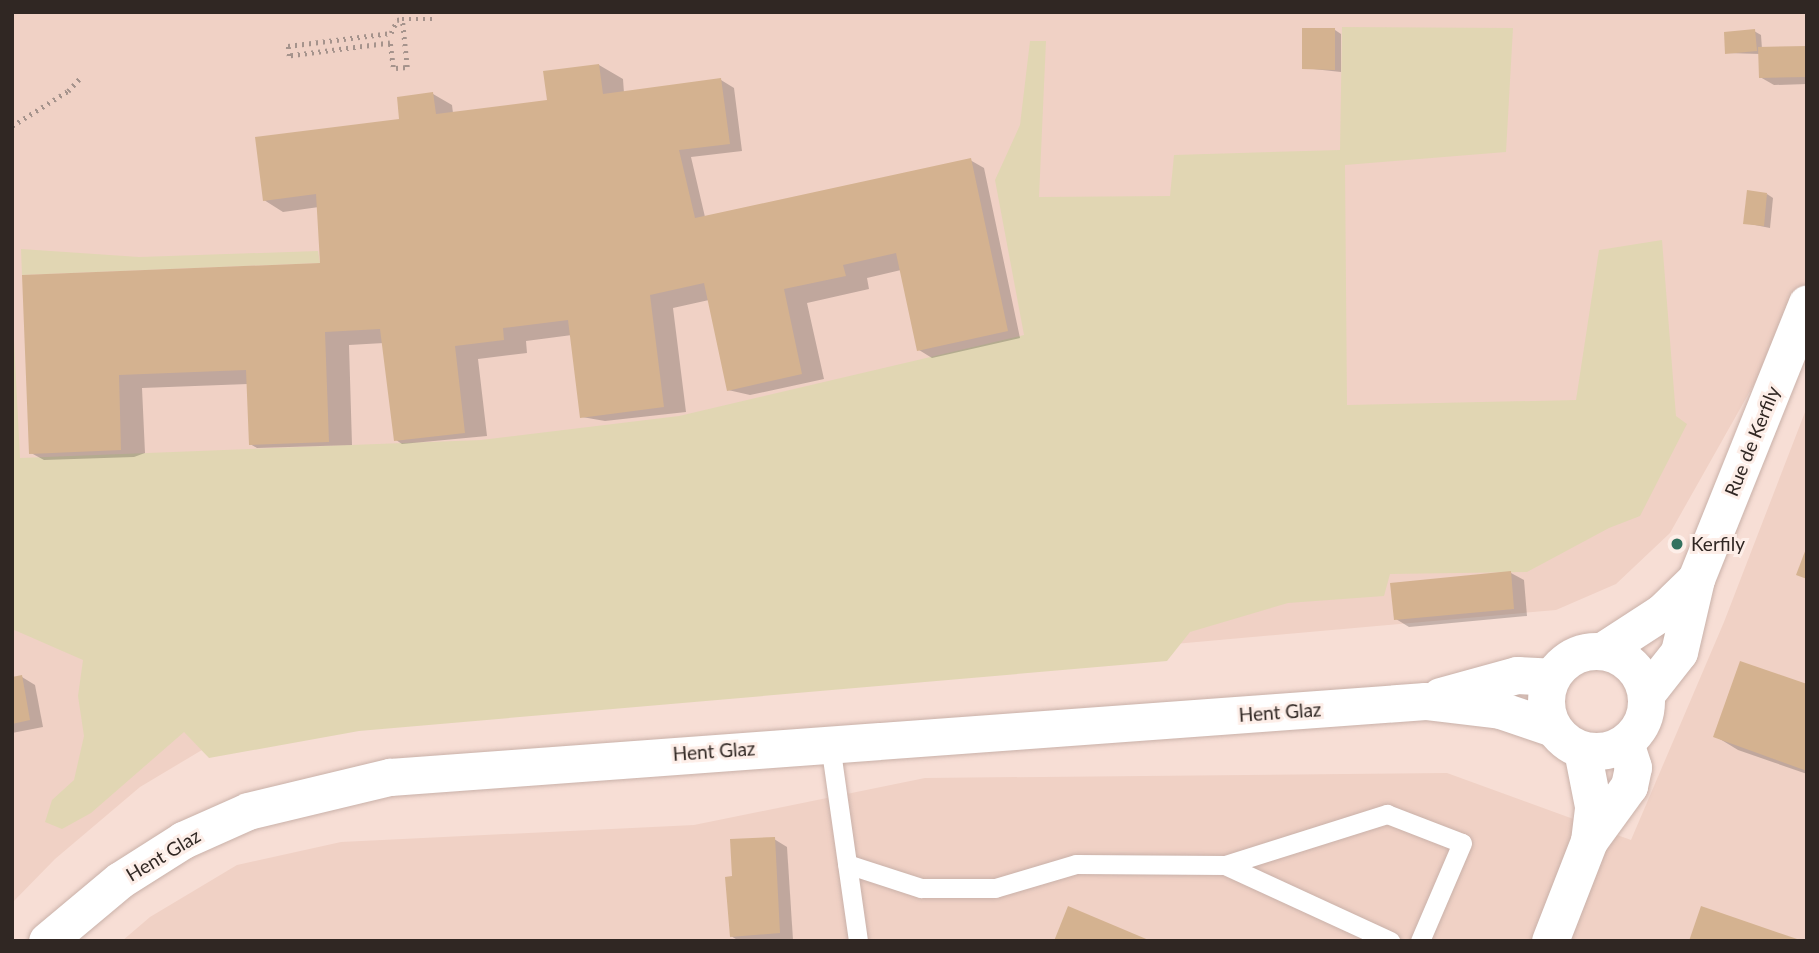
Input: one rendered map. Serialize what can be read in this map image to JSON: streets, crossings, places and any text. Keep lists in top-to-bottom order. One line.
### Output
{"streets":{"street":["Rue de Kerfily","Hent Glaz"]},"crossings":[["Rue de Kerfily","Hent Glaz"]],"places":["Kerfily"]}
